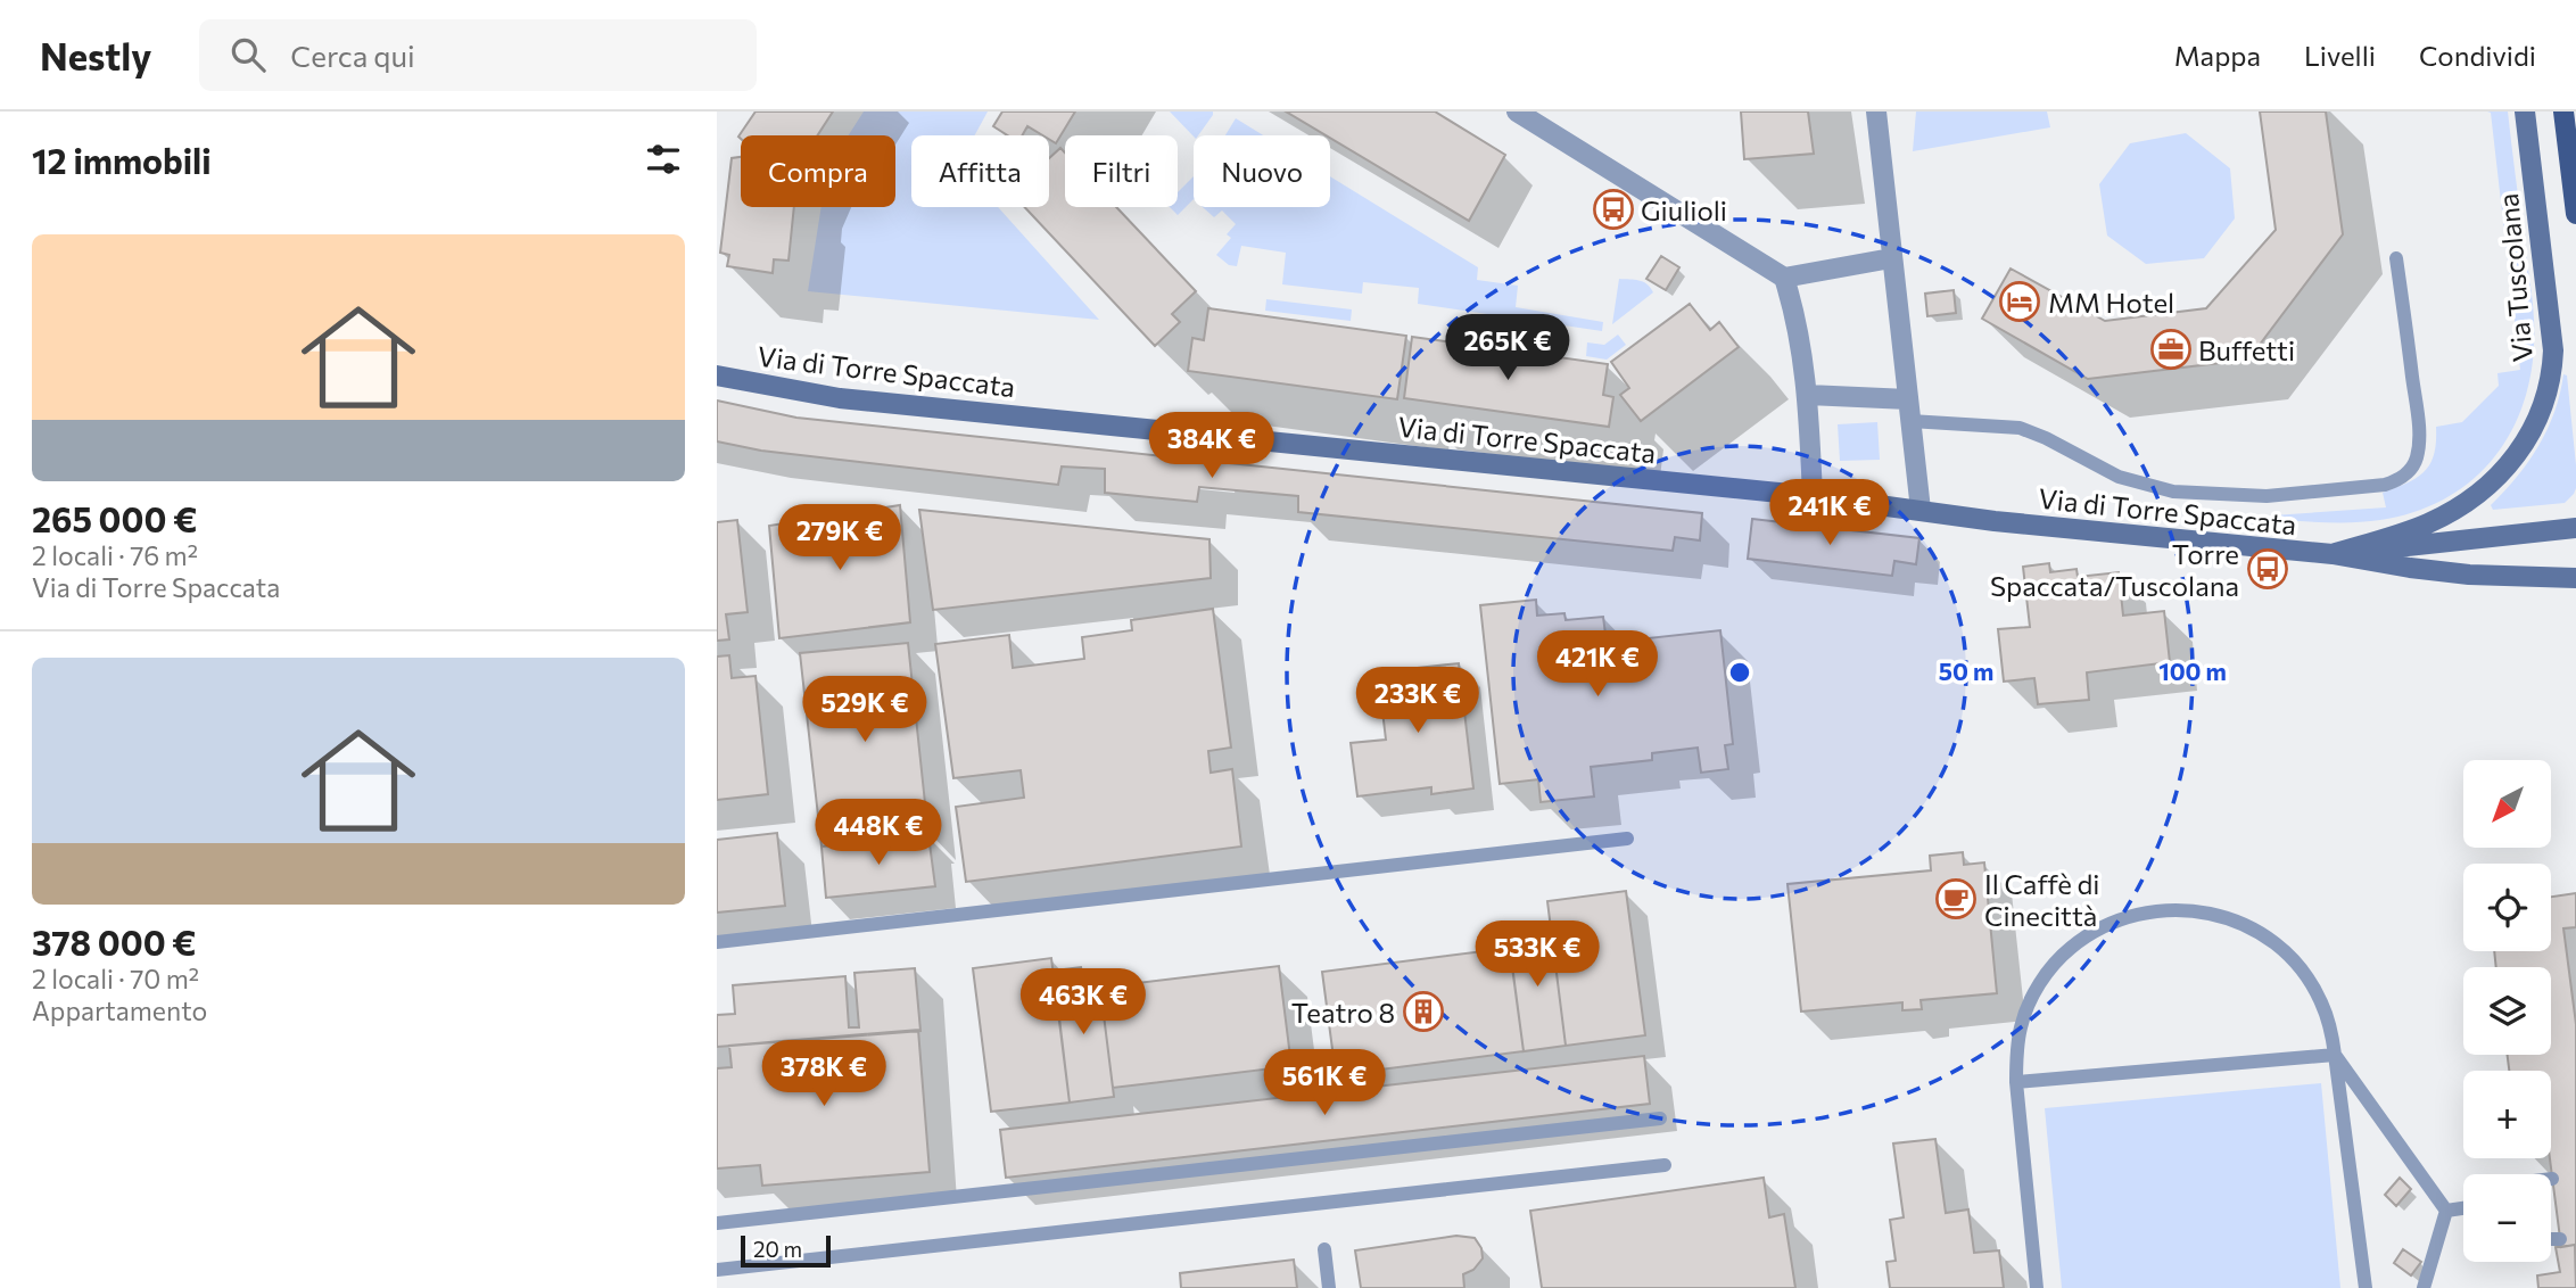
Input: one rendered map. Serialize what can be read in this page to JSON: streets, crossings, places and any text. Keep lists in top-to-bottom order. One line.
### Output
{"streets":{"street":["Via Tuscolana","Via di Torre Spaccata"]},"crossings":[["Via Tuscolana","Via di Torre Spaccata"]],"places":{"bus stop":["Giulioli","Torre Spaccata/Tuscolana"],"hotel":["MM Hotel"],"office":["Buffetti"],"cafe":["Il Caffè di Cinecittà"],"building":["Teatro 8"]},"scale_bar":"20 m","north":"bottom left","page":{"header":"Nestly","search":"Cerca qui","nav":["Mappa","Livelli","Condividi"],"heading":"12 immobili","chip":["Compra","Affitta","Filtri","Nuovo"],"list":[{"name":"265 000 €","note":"2 locali · 76 m² · Via di Torre Spaccata"},{"name":"378 000 €","note":"2 locali · 70 m² · Appartamento"}],"price":["265K €","384K €","241K €","279K €","421K €","233K €","529K €","448K €","533K €","463K €","378K €","561K €"],"map_buttons":["+","−"],"scale":"20 m"},"rings":["50 m","100 m"]}
